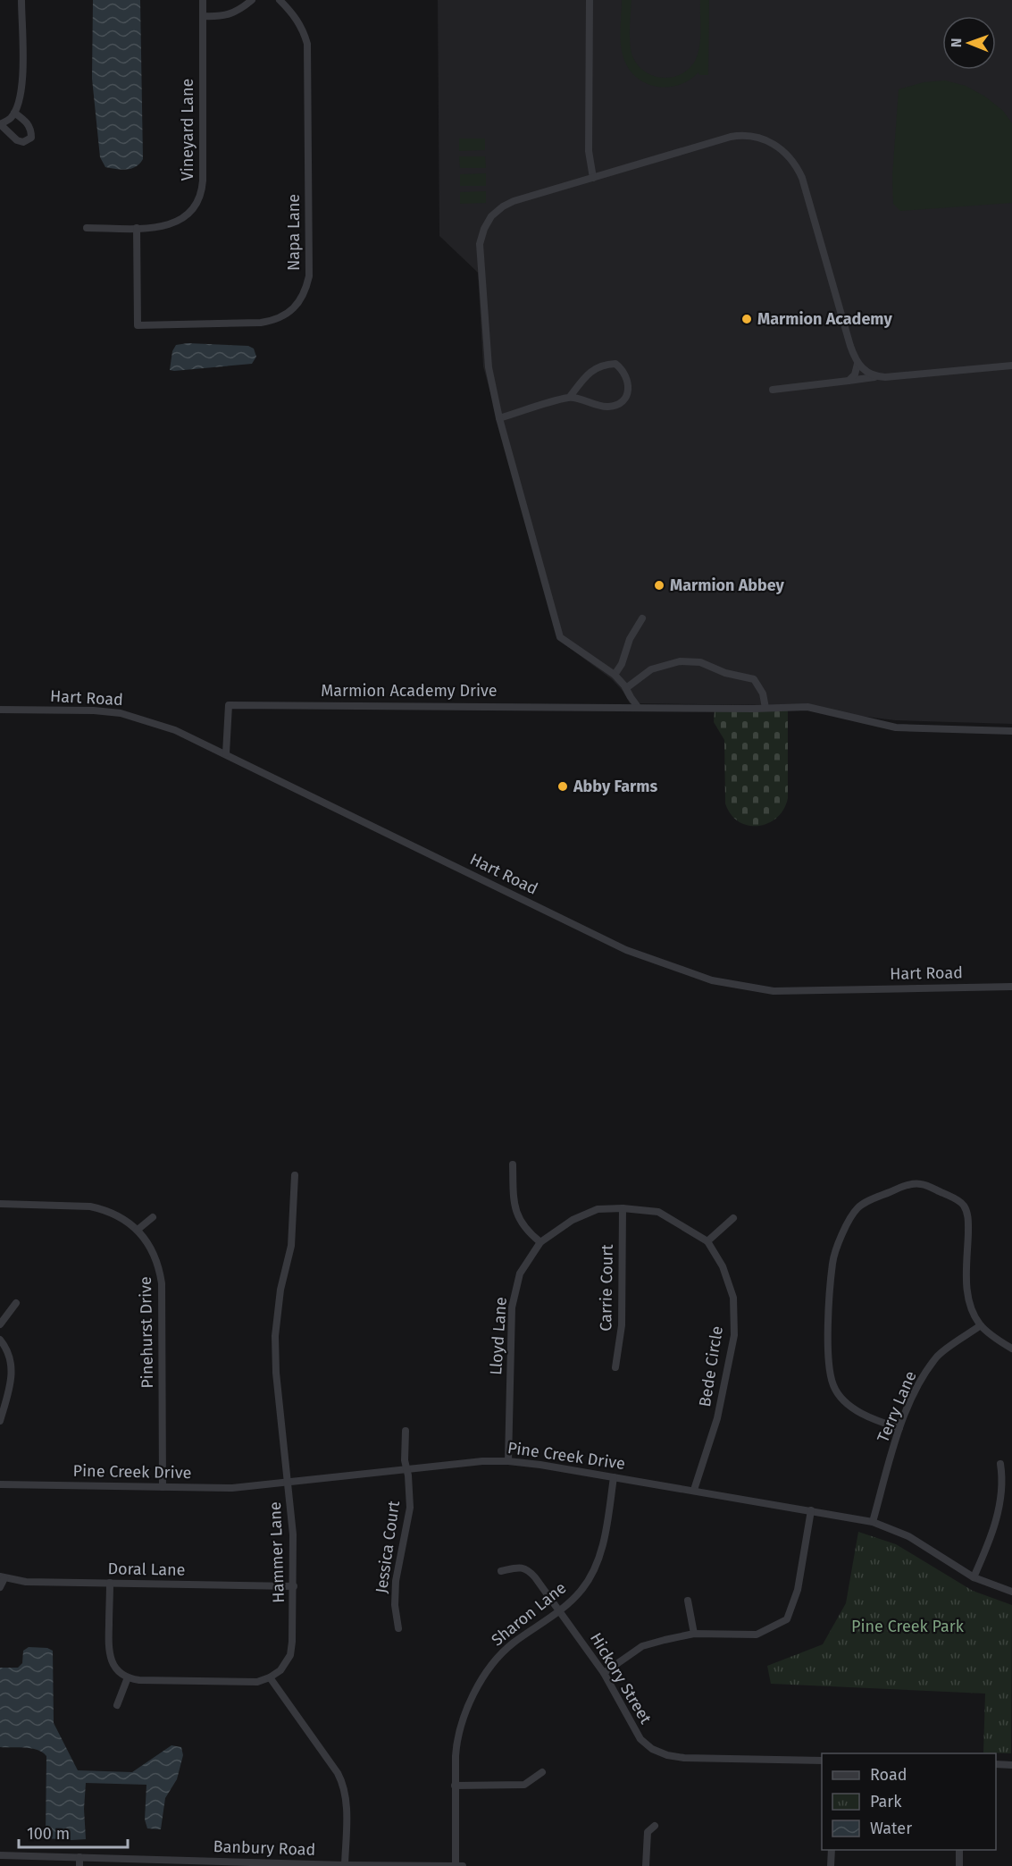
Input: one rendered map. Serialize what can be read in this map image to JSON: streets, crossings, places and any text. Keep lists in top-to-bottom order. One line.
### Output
{"streets":{"street":["Vineyard Lane","Napa Lane","Marmion Academy Drive","Hart Road","Carrie Court","Pinehurst Drive","Lloyd Lane","Bede Circle","Terry Lane","Pine Creek Drive","Jessica Court","Hammer Lane","Doral Lane","Sharon Lane","Hickory Street","Banbury Road"]},"crossings":[["Vineyard Lane","Napa Lane"],["Marmion Academy Drive","Hart Road"],["Carrie Court","Bede Circle"],["Pinehurst Drive","Pine Creek Drive"],["Lloyd Lane","Bede Circle"],["Lloyd Lane","Pine Creek Drive"],["Bede Circle","Pine Creek Drive"],["Terry Lane","Pine Creek Drive"],["Pine Creek Drive","Jessica Court"],["Pine Creek Drive","Hammer Lane"],["Pine Creek Drive","Sharon Lane"],["Hammer Lane","Doral Lane"],["Sharon Lane","Hickory Street"],["Sharon Lane","Banbury Road"]],"parks":["Pine Creek Park"],"places":["Marmion Academy","Marmion Abbey","Abby Farms"],"legend":["Road","Park","Water"],"scale_bar":"100 m","north":"left"}
